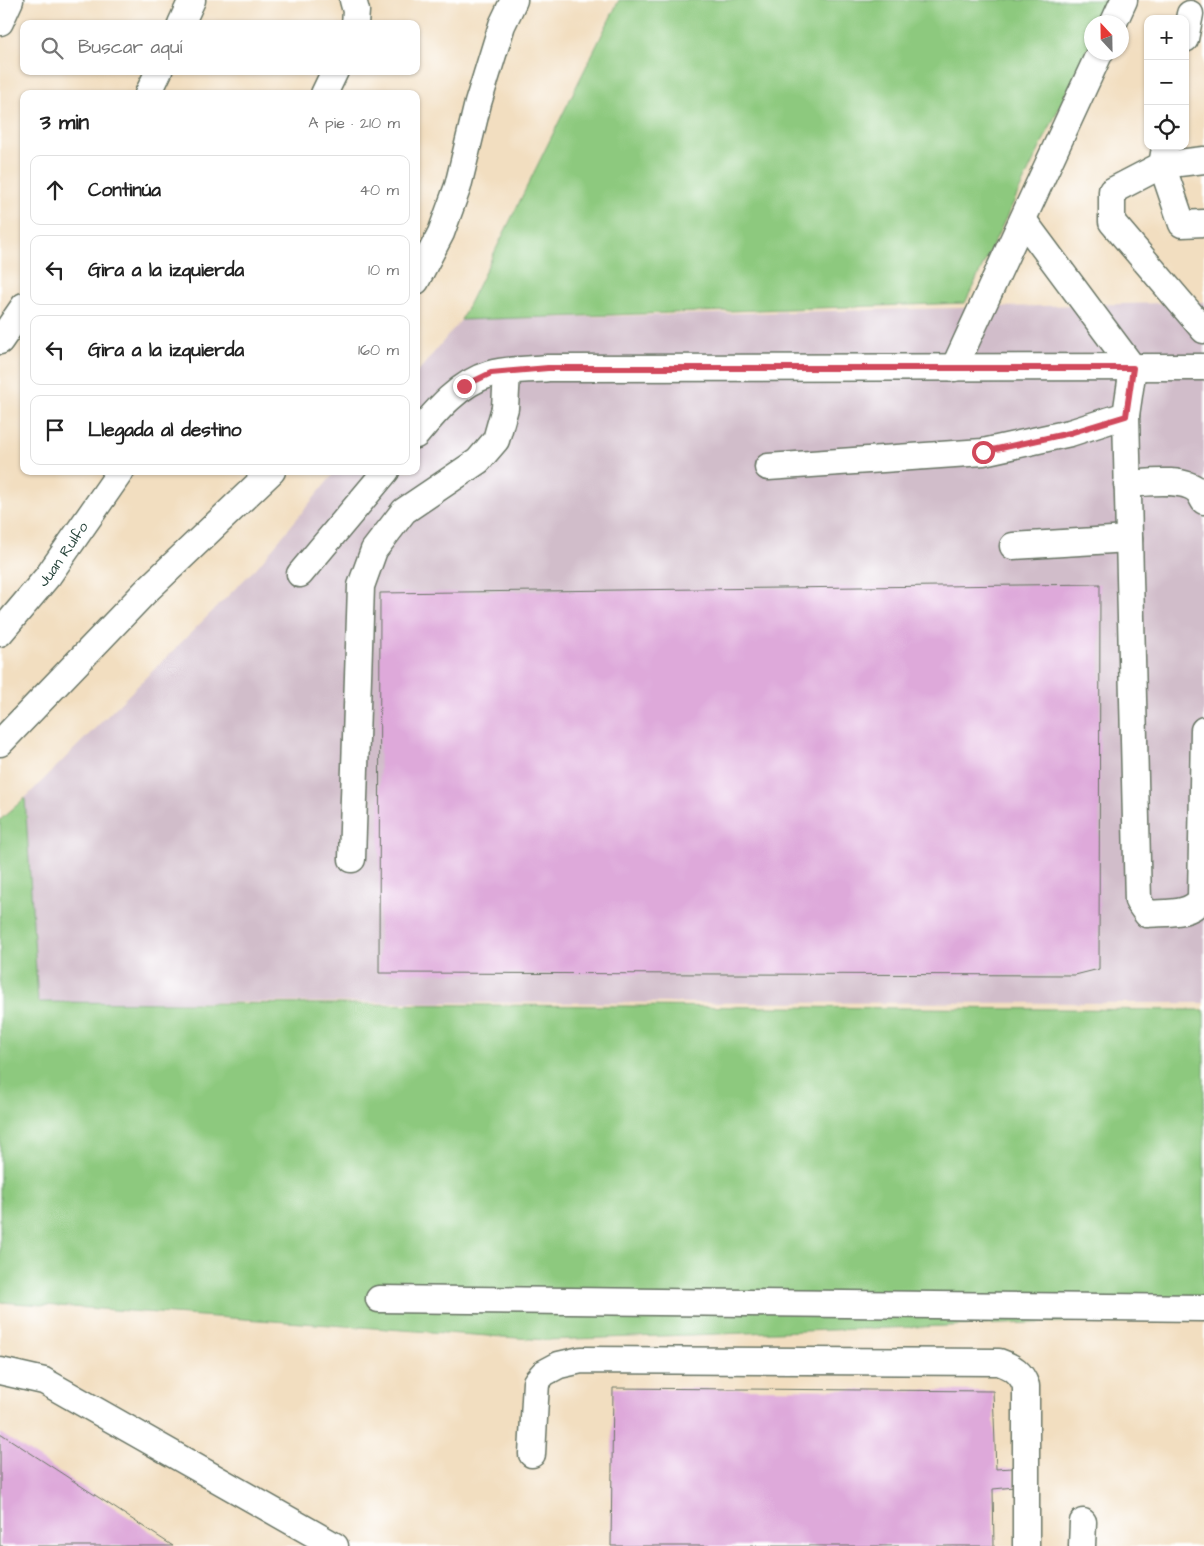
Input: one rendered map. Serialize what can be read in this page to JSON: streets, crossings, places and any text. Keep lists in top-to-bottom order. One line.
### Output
{"streets":{"street":["Juan Rulfo"]},"north":"top","page":{"map_buttons":["+","−"],"search":"Buscar aquí","heading":["3 min","A pie · 210 m"],"list":[["Continúa","40 m"],["Gira a la izquierda","10 m"],["Gira a la izquierda","160 m"],"Llegada al destino"]}}
